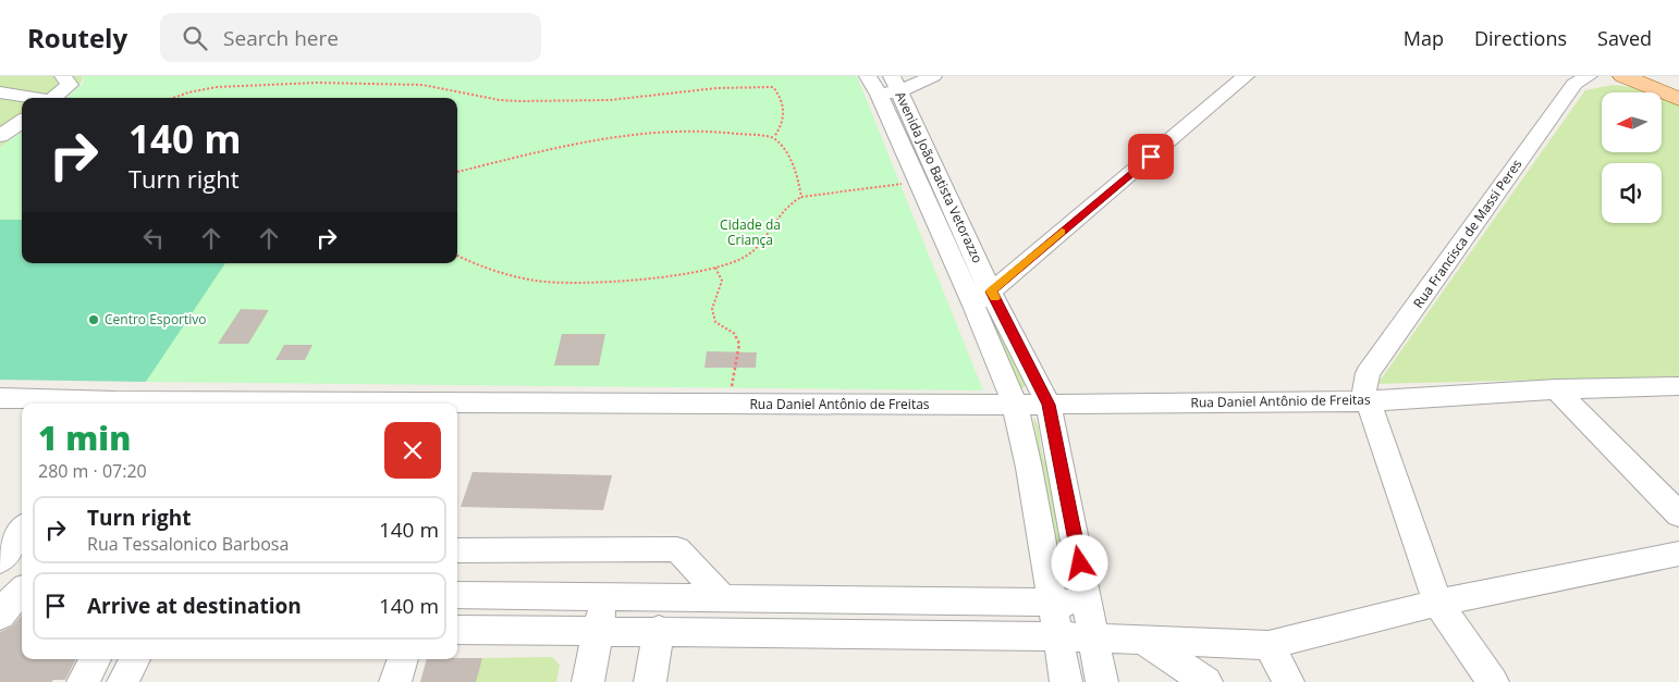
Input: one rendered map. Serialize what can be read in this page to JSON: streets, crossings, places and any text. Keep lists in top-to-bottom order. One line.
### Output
{"streets":{"street":["Avenida João Batista Vetorazzo","Rua Francisca de Massi Peres","Rua Daniel Antônio de Freitas"]},"crossings":[["Avenida João Batista Vetorazzo","Rua Daniel Antônio de Freitas"],["Rua Francisca de Massi Peres","Rua Daniel Antônio de Freitas"]],"parks":["Cidade da Criança"],"places":["Centro Esportivo"],"north":"left","page":{"header":"Routely","search":"Search here","nav":["Map","Directions","Saved"],"turn":["140 m","Turn right"],"heading":["1 min","280 m · 07:20"],"list":[{"name":"Turn right","note":"Rua Tessalonico Barbosa","value":"140 m"},{"name":"Arrive at destination","value":"140 m"}]}}
